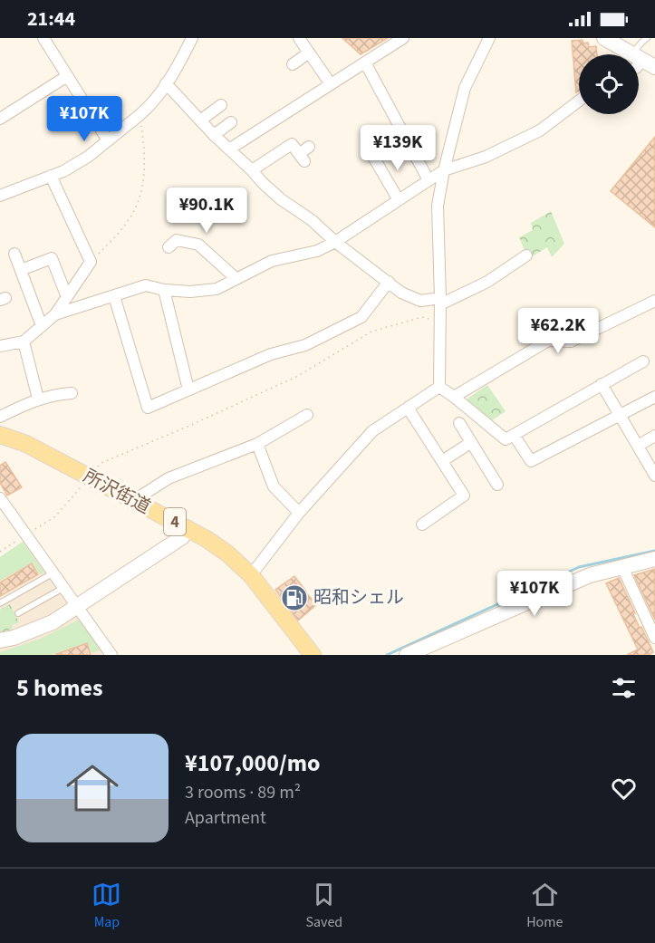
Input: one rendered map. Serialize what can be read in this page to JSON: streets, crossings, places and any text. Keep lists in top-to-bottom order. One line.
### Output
{"streets":{"main road":["所沢街道","4"]},"places":{"fuel station":["昭和シェル"]},"page":{"status":"21:44","price":["¥107K","¥139K","¥90.1K","¥62.2K","¥107K"],"heading":"5 homes","list":[{"name":"¥107,000/mo","note":"3 rooms · 89 m² · Apartment"}],"tabs":["Map","Saved","Home"]}}
